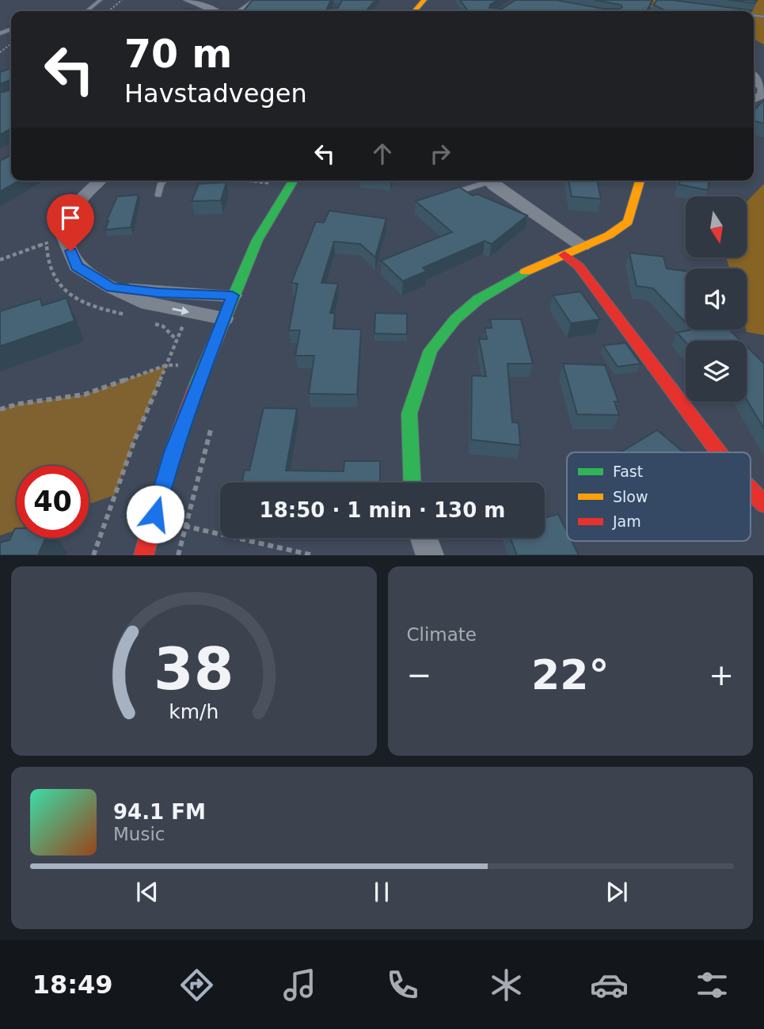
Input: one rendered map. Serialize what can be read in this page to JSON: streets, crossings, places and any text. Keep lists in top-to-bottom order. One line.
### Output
{"legend":["Fast","Slow","Jam"],"north":"bottom","page":{"turn":["70 m","Havstadvegen"],"limit":"40","trip":"18:50 · 1 min · 130 m","tile":"Climate","heat":["−","22°","+"],"song":["94.1 FM","Music"],"tabs":"18:49","gauge":["38","km/h"]}}
